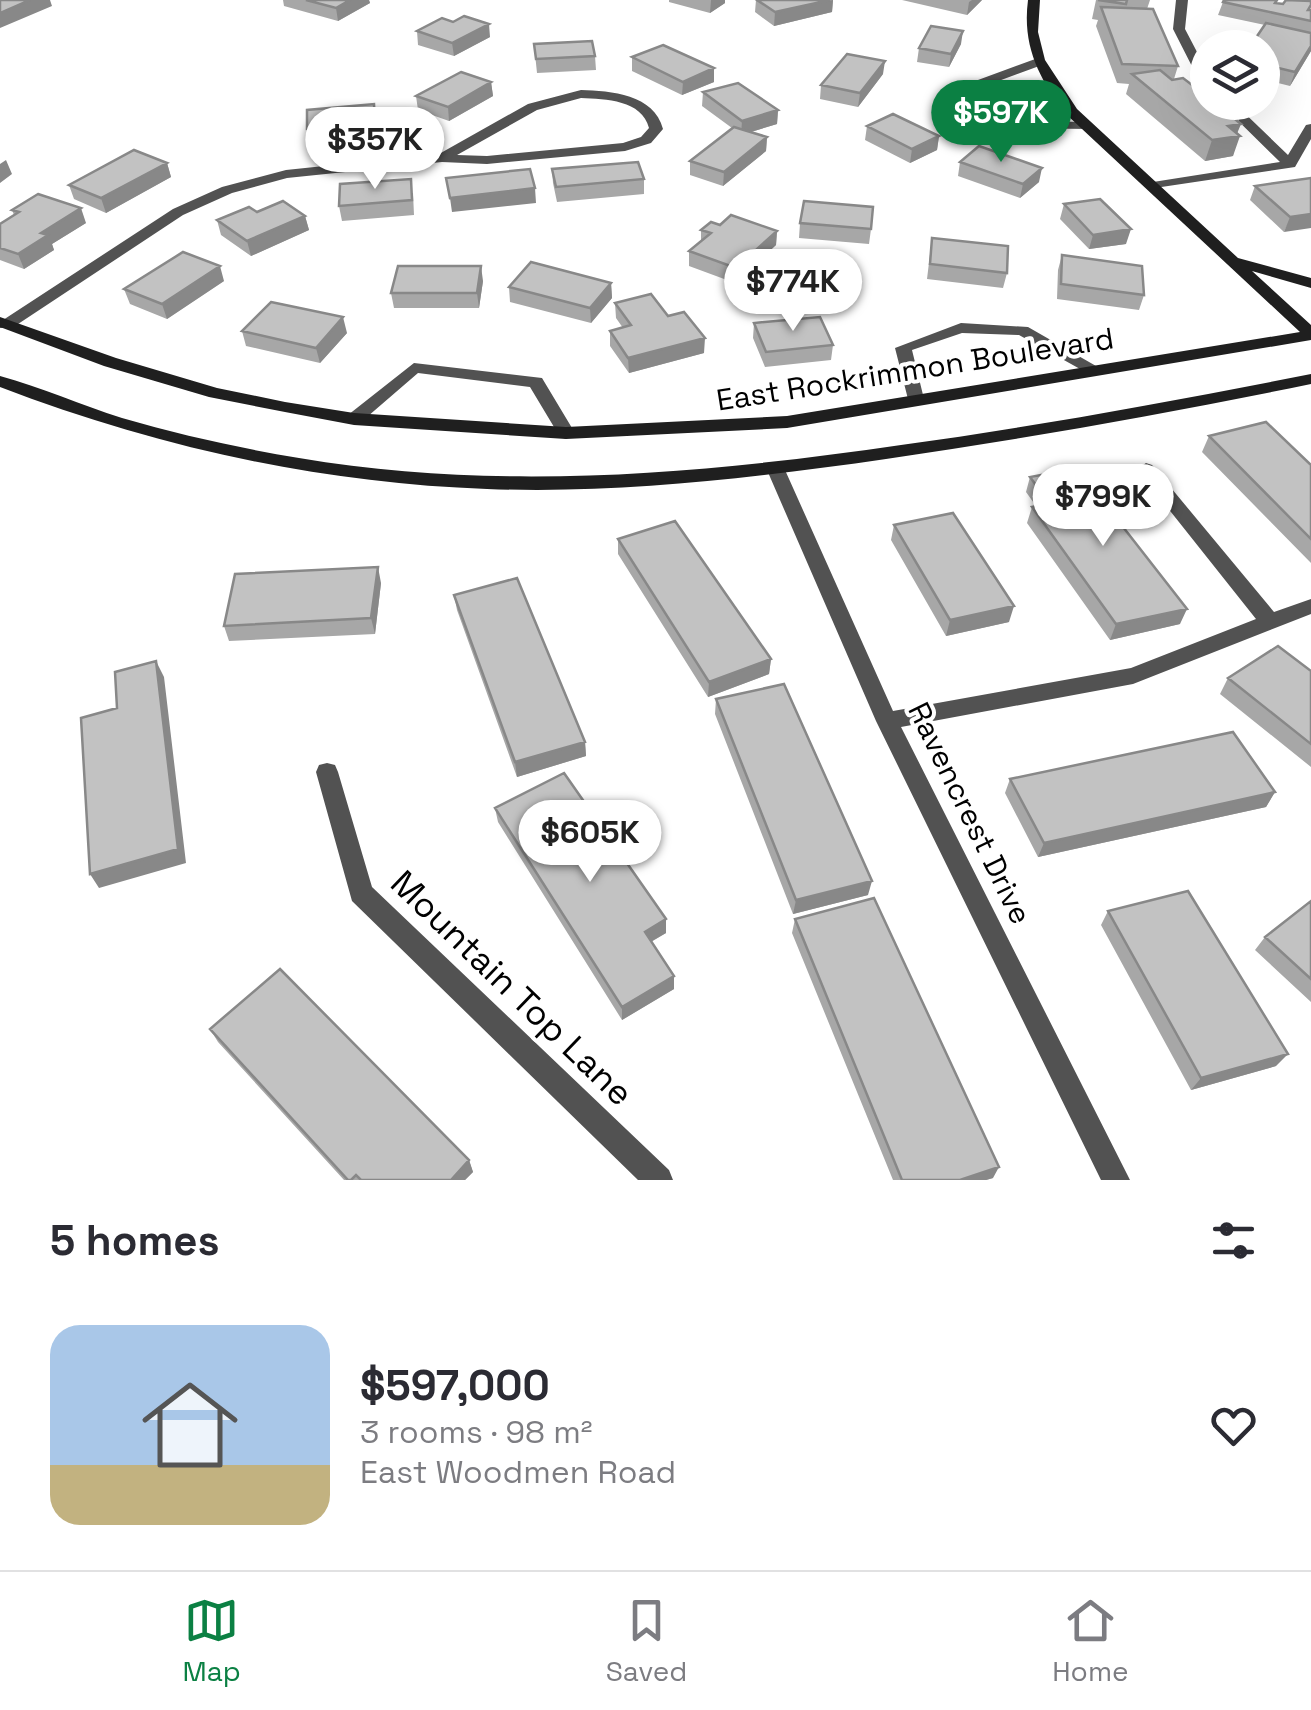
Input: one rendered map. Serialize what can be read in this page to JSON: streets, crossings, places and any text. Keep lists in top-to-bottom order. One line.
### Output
{"streets":{"main road":["East Rockrimmon Boulevard"],"street":["Ravencrest Drive","Mountain Top Lane"]},"page":{"price":["$597K","$357K","$774K","$799K","$605K"],"heading":"5 homes","list":[{"name":"$597,000","note":"3 rooms · 98 m² · East Woodmen Road"}],"tabs":["Map","Saved","Home"]}}
